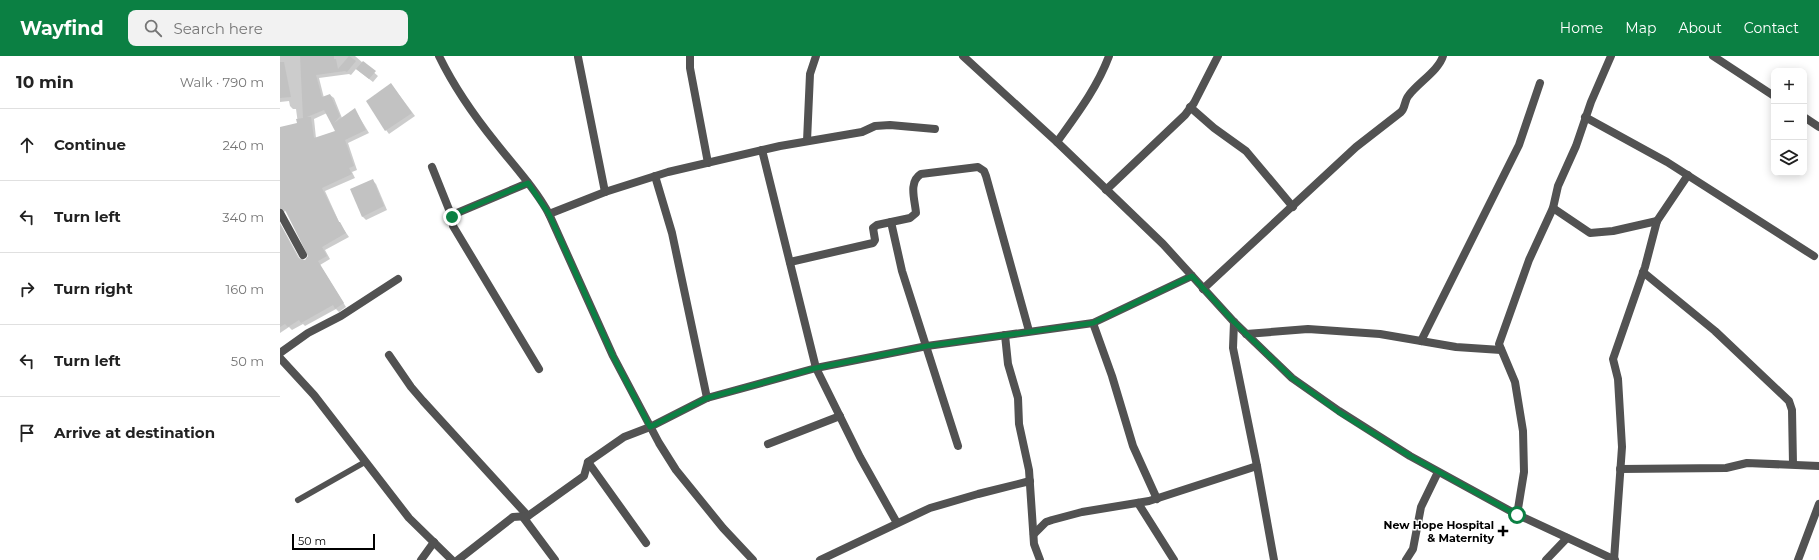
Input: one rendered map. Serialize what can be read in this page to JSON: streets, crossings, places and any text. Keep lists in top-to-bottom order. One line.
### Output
{"places":{"health":["New Hope Hospital & Maternity"]},"scale_bar":"50 m","page":{"header":"Wayfind","search":"Search here","nav":["Home","Map","About","Contact"],"heading":["10 min","Walk · 790 m"],"map_buttons":["+","−"],"list":[["Continue","240 m"],["Turn left","340 m"],["Turn right","160 m"],["Turn left","50 m"],"Arrive at destination"],"scale":"50 m"}}
